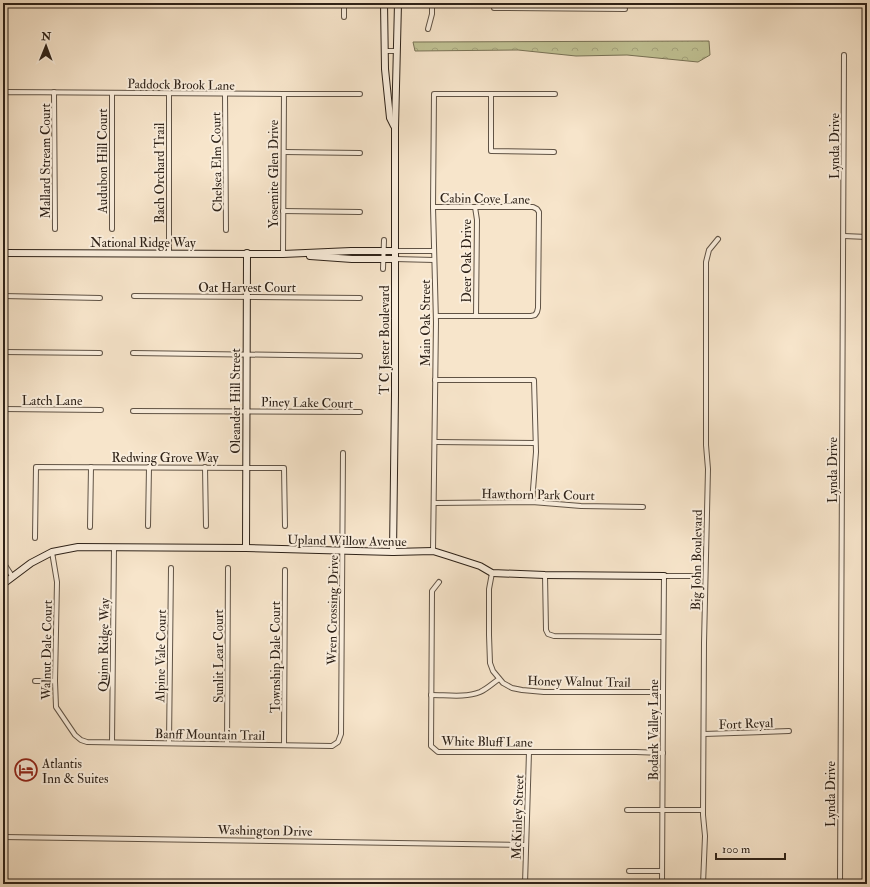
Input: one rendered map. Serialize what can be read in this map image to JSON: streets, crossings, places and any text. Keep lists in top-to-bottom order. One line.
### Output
{"streets":{"street":["Paddock Brook Lane","Lynda Drive","Mallard Stream Court","Audubon Hill Court","Chelsea Elm Court","Bach Orchard Trail","Yosemite Glen Drive","Cabin Cove Lane","National Ridge Way","Deer Oak Drive","Oat Harvest Court","Main Oak Street","T C Jester Boulevard","Latch Lane","Oleander Hill Street","Piney Lake Court","Redwing Grove Way","Hawthorn Park Court","Upland Willow Avenue","Big John Boulevard","Wren Crossing Drive","Quinn Ridge Way","Walnut Dale Court","Alpine Vale Court","Sunlit Lear Court","Township Dale Court","Honey Walnut Trail","Fort Reyal","Bodark Valley Lane","Banff Mountain Trail","White Bluff Lane","McKinley Street","Washington Drive"]},"crossings":[["Paddock Brook Lane","Mallard Stream Court"],["Paddock Brook Lane","Audubon Hill Court"],["Paddock Brook Lane","Chelsea Elm Court"],["Paddock Brook Lane","Bach Orchard Trail"],["Paddock Brook Lane","Yosemite Glen Drive"],["Bach Orchard Trail","National Ridge Way"],["Yosemite Glen Drive","National Ridge Way"],["Cabin Cove Lane","Deer Oak Drive"],["Cabin Cove Lane","Main Oak Street"],["National Ridge Way","Main Oak Street"],["National Ridge Way","T C Jester Boulevard"],["National Ridge Way","Oleander Hill Street"],["Oat Harvest Court","Oleander Hill Street"],["Main Oak Street","Hawthorn Park Court"],["Main Oak Street","Upland Willow Avenue"],["T C Jester Boulevard","Upland Willow Avenue"],["Oleander Hill Street","Piney Lake Court"],["Oleander Hill Street","Redwing Grove Way"],["Oleander Hill Street","Upland Willow Avenue"],["Upland Willow Avenue","Wren Crossing Drive"],["Upland Willow Avenue","Quinn Ridge Way"],["Upland Willow Avenue","Walnut Dale Court"],["Upland Willow Avenue","Bodark Valley Lane"],["Big John Boulevard","Fort Reyal"],["Wren Crossing Drive","Banff Mountain Trail"],["Quinn Ridge Way","Banff Mountain Trail"],["Walnut Dale Court","Banff Mountain Trail"],["Alpine Vale Court","Banff Mountain Trail"],["Sunlit Lear Court","Banff Mountain Trail"],["Township Dale Court","Banff Mountain Trail"],["Honey Walnut Trail","Bodark Valley Lane"],["Bodark Valley Lane","White Bluff Lane"],["White Bluff Lane","McKinley Street"],["McKinley Street","Washington Drive"]],"places":{"hotel":["Atlantis Inn & Suites"]},"scale_bar":"100 m","north":"top"}
